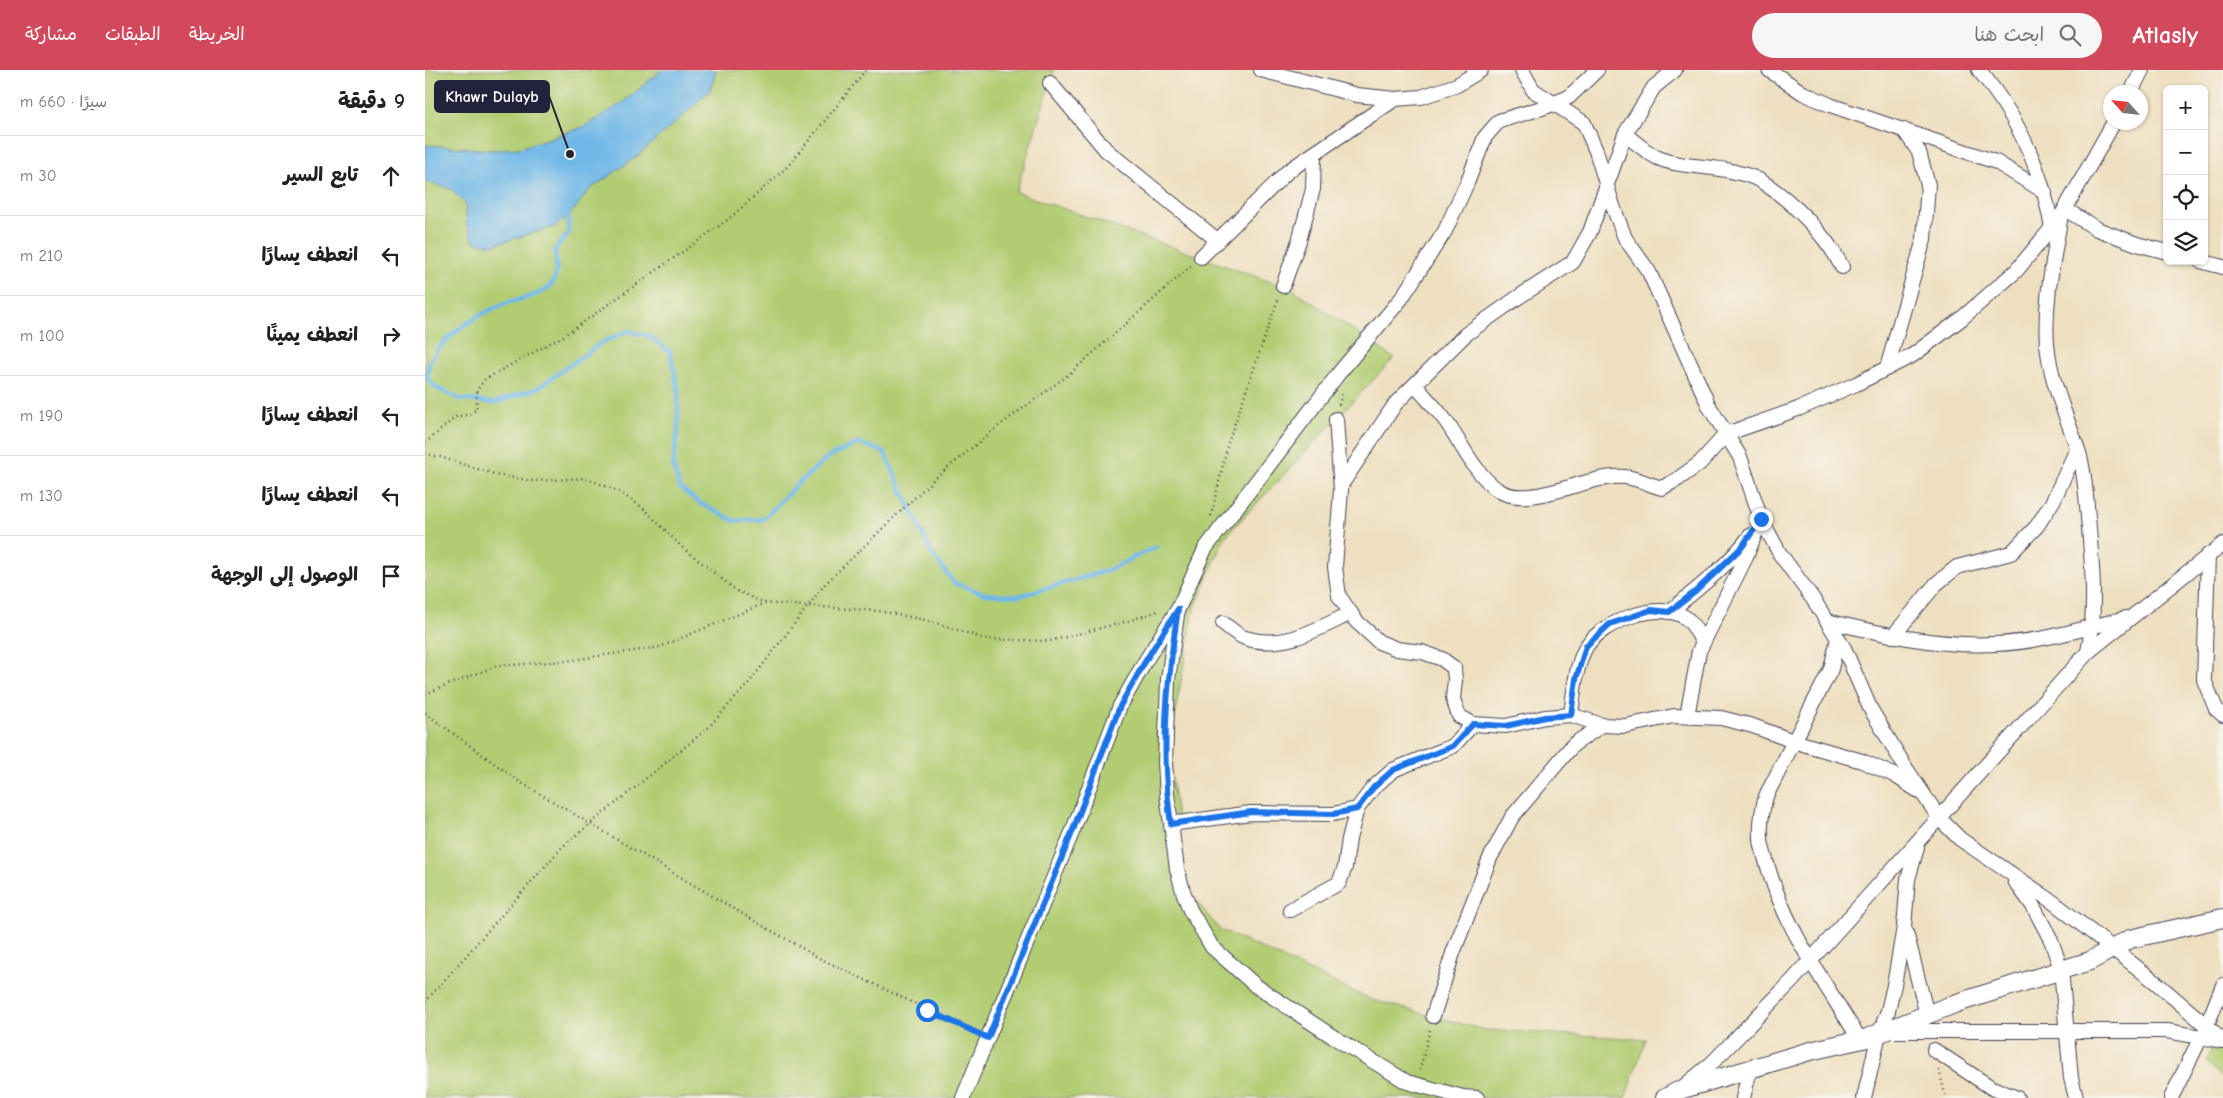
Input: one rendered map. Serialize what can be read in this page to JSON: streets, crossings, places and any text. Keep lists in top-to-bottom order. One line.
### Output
{"places":["Khawr Dulayb"],"north":"top left","page":{"header":"Atlasly","search":"ابحث هنا","nav":["الخريطة","الطبقات","مشاركة"],"heading":["9 دقيقة","سيرًا · 660 m"],"map_buttons":["+","−"],"list":[["تابع السير","30 m"],["انعطف يسارًا","210 m"],["انعطف يمينًا","100 m"],["انعطف يسارًا","190 m"],["انعطف يسارًا","130 m"],"الوصول إلى الوجهة"]}}
